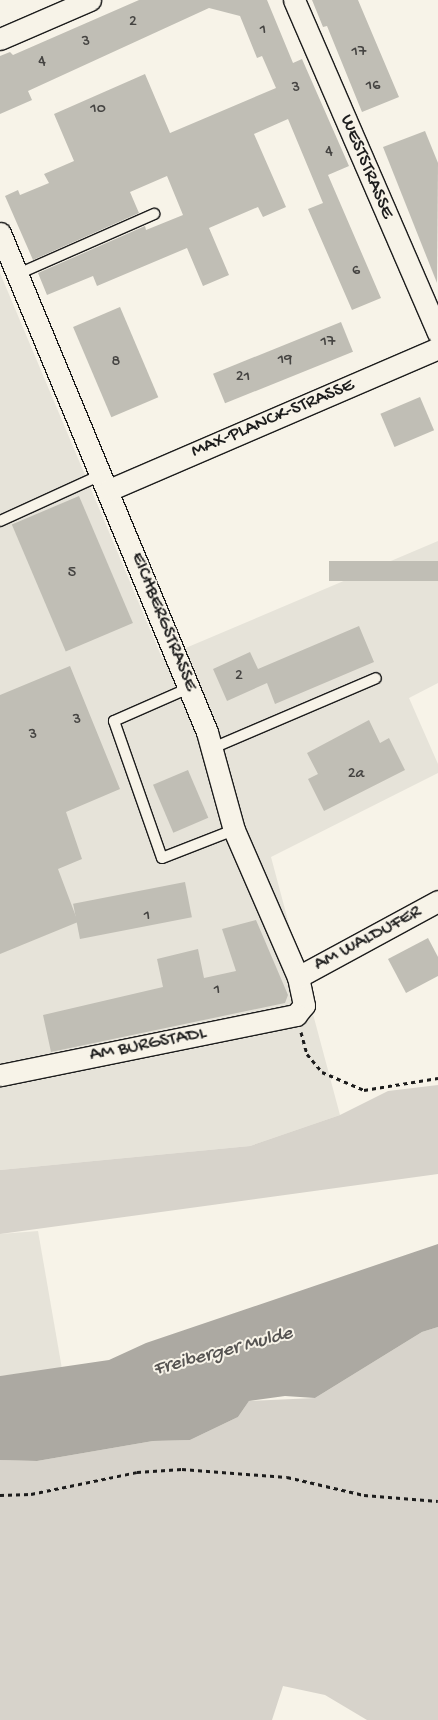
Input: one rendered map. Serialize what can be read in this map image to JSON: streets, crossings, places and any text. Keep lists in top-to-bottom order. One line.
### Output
{"streets":{"street":["WESTSTRASSE","MAX-PLANCK-STRASSE","EICHBERGSTRASSE","AM WALDUFER","AM BURGSTADL"]},"crossings":[["MAX-PLANCK-STRASSE","EICHBERGSTRASSE"],["EICHBERGSTRASSE","AM WALDUFER"],["EICHBERGSTRASSE","AM BURGSTADL"]],"water":["Freiberger Mulde"],"house_numbers":["2","1","3","17","4","16","3","10","4","6","17","19","8","21","5","2","3","3","2a","1","1"]}
